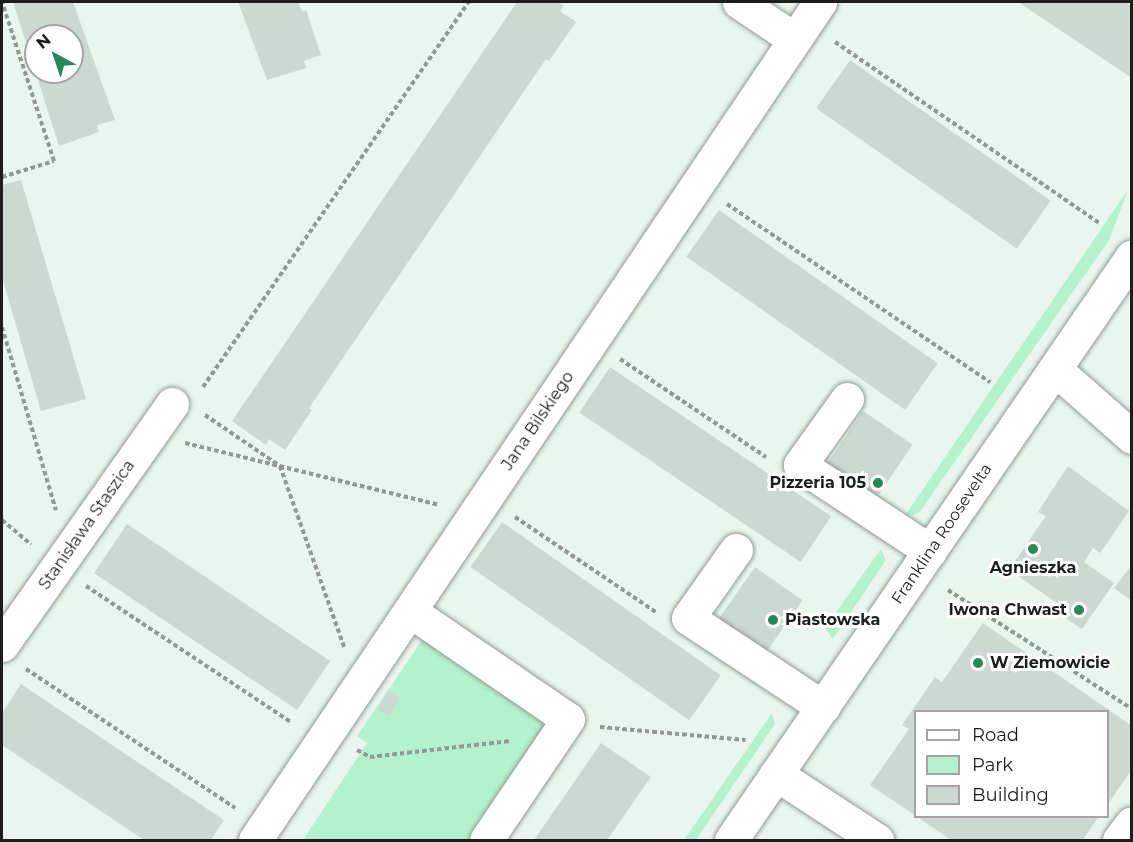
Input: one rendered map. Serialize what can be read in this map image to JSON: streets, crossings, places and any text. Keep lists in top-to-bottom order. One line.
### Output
{"streets":{"street":["Jana Bilskiego","Stanisława Staszica","Franklina Roosevelta"]},"places":["Pizzeria 105","Agnieszka","Iwona Chwast","Piastowska","W Ziemowicie"],"legend":["Road","Park","Building"],"north":"top left"}
